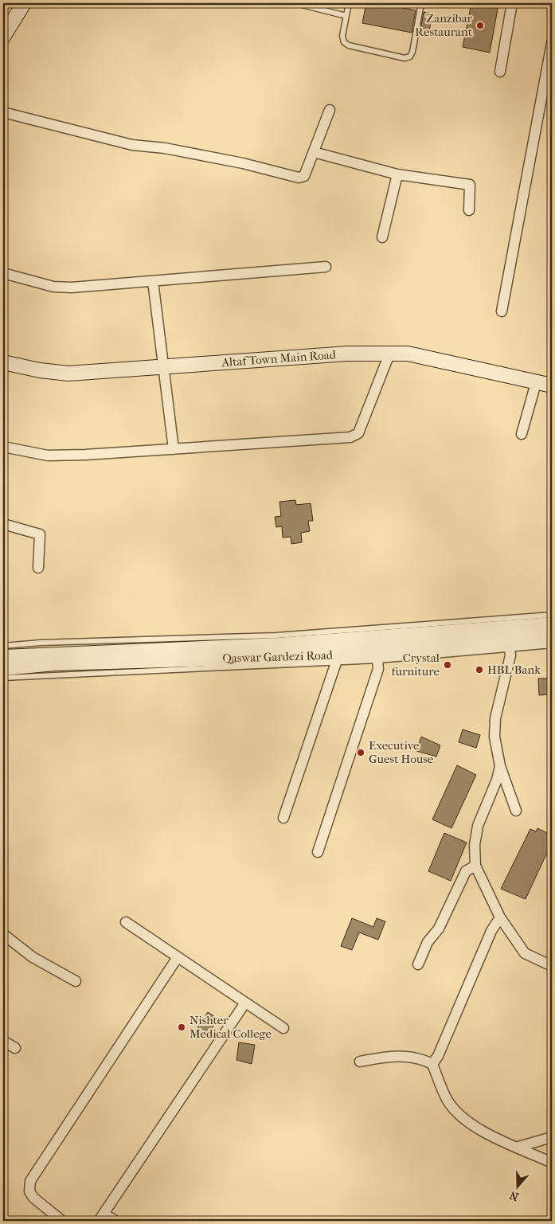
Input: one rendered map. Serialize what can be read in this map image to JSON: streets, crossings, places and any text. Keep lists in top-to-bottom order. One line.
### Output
{"streets":{"main road":["Altaf Town Main Road","Qaswar Gardezi Road"]},"places":["Zanzibar Restaurant","Crystal furniture","HBL Bank","Executive Guest House","Nishter Medical College"],"north":"bottom"}
